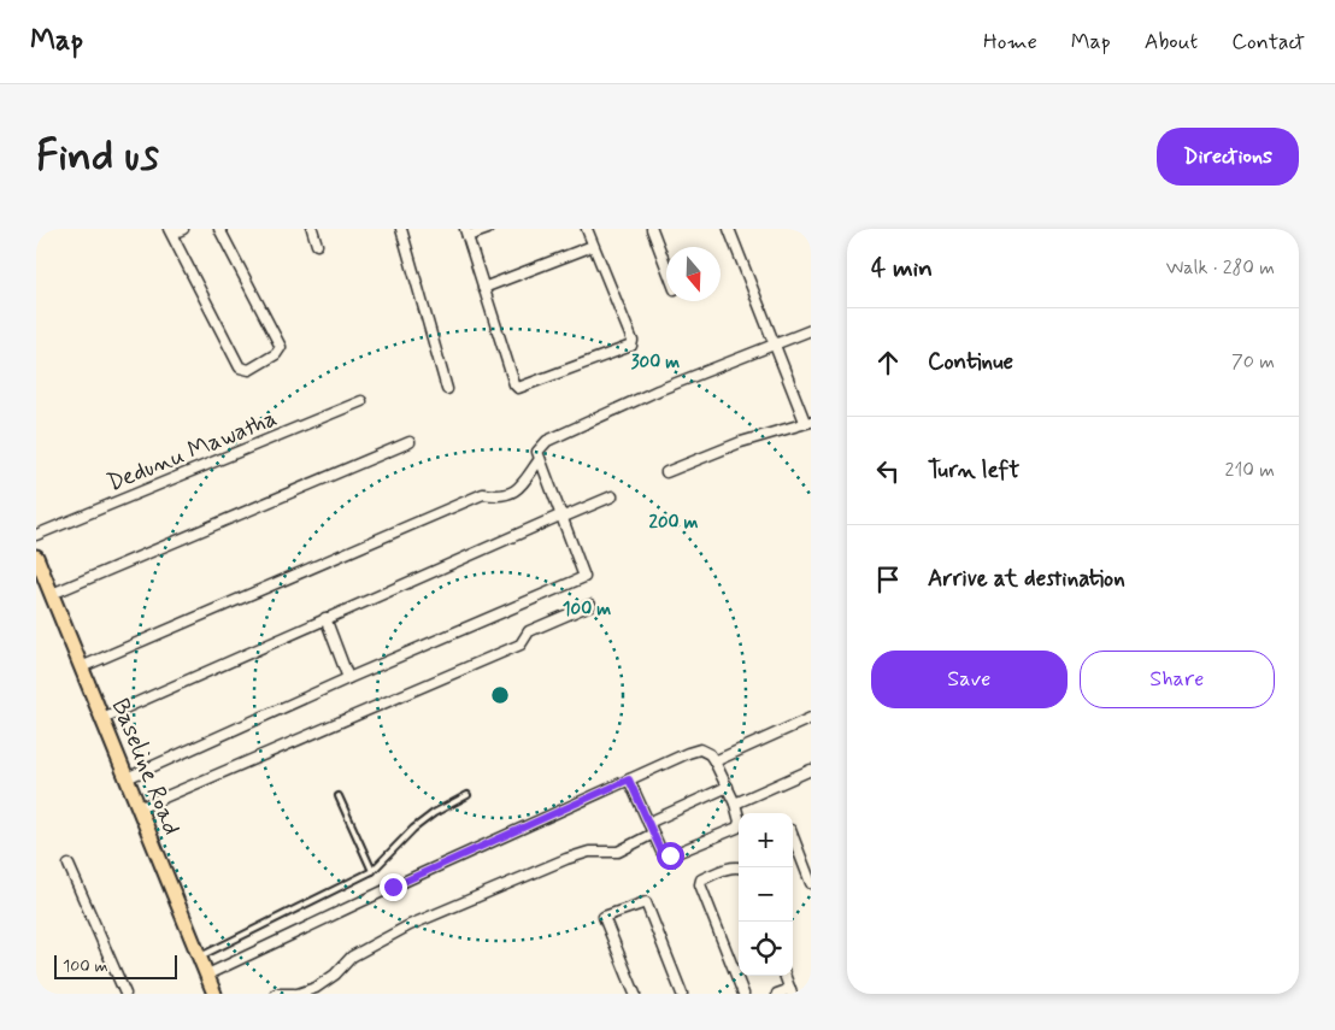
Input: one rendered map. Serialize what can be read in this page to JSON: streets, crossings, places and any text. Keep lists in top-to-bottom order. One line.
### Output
{"streets":{"main road":["Baseline Road"],"street":["Dedunu Mawatha"]},"scale_bar":"100 m","north":"bottom","page":{"header":"Map","nav":["Home","Map","About","Contact"],"buttons":["Directions",["Save","Share"]],"title":"Find us","heading":["4 min","Walk · 280 m"],"list":[["Continue","70 m"],["Turn left","210 m"],"Arrive at destination"],"map_buttons":["+","−"],"scale":"100 m"},"rings":["300 m","200 m","100 m"]}
